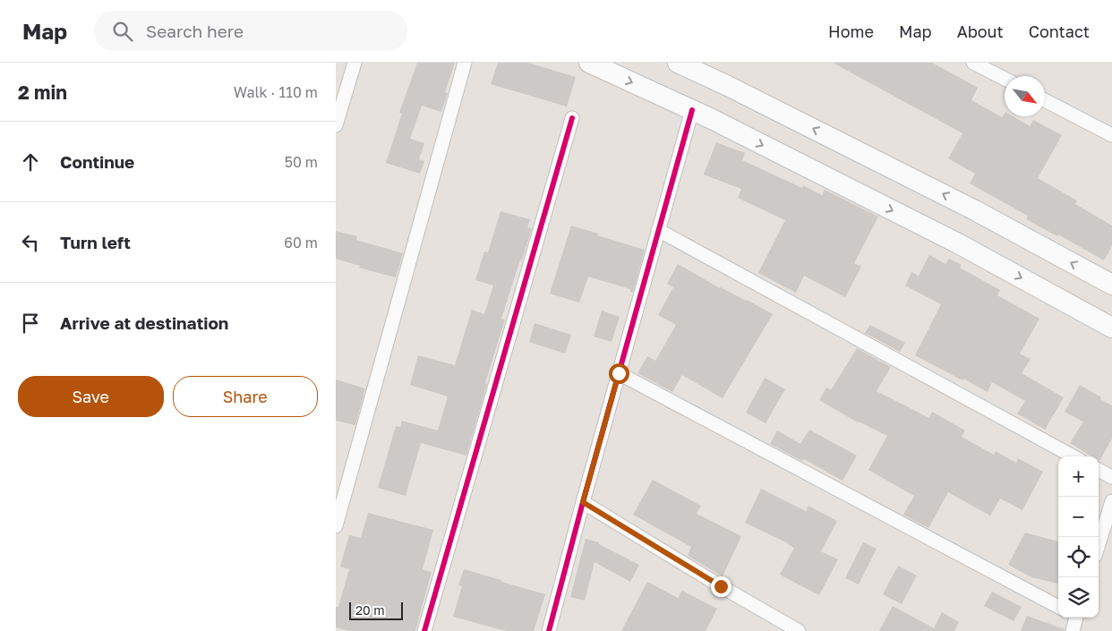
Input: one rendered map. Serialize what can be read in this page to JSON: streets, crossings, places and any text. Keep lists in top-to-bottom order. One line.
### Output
{"scale_bar":"20 m","north":"bottom right","page":{"header":"Map","search":"Search here","nav":["Home","Map","About","Contact"],"heading":["2 min","Walk · 110 m"],"list":[["Continue","50 m"],["Turn left","60 m"],"Arrive at destination"],"buttons":["Save","Share"],"map_buttons":["+","−"],"scale":"20 m"}}
